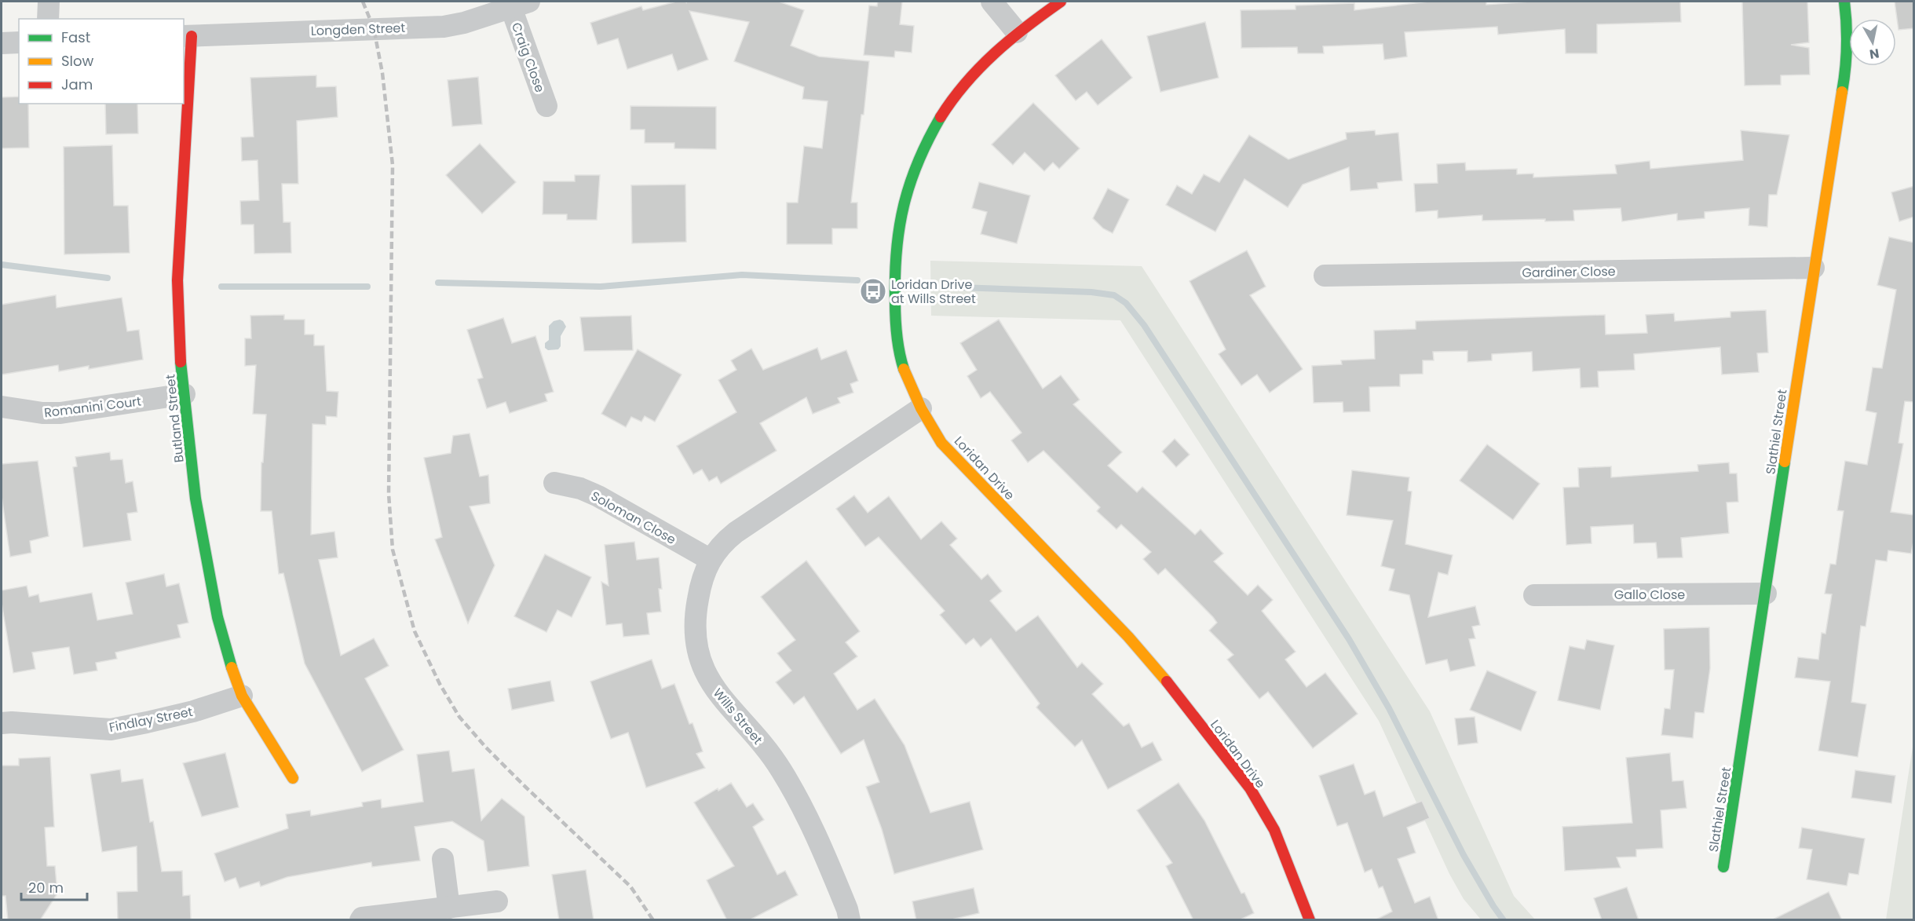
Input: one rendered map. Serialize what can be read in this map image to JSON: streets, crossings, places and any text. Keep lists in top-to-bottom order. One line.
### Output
{"streets":{"street":["Longden Street","Craig Close","Gardiner Close","Romanini Court","Butland Street","Slathiel Street","Loridan Drive","Soloman Close","Gallo Close","Wills Street","Findlay Street"]},"crossings":[["Longden Street","Craig Close"],["Longden Street","Butland Street"],["Gardiner Close","Slathiel Street"],["Romanini Court","Butland Street"],["Butland Street","Findlay Street"],["Slathiel Street","Gallo Close"],["Loridan Drive","Wills Street"],["Soloman Close","Wills Street"]],"places":{"bus stop":["Loridan Drive at Wills Street"]},"legend":["Fast","Slow","Jam"],"scale_bar":"20 m","north":"bottom"}
